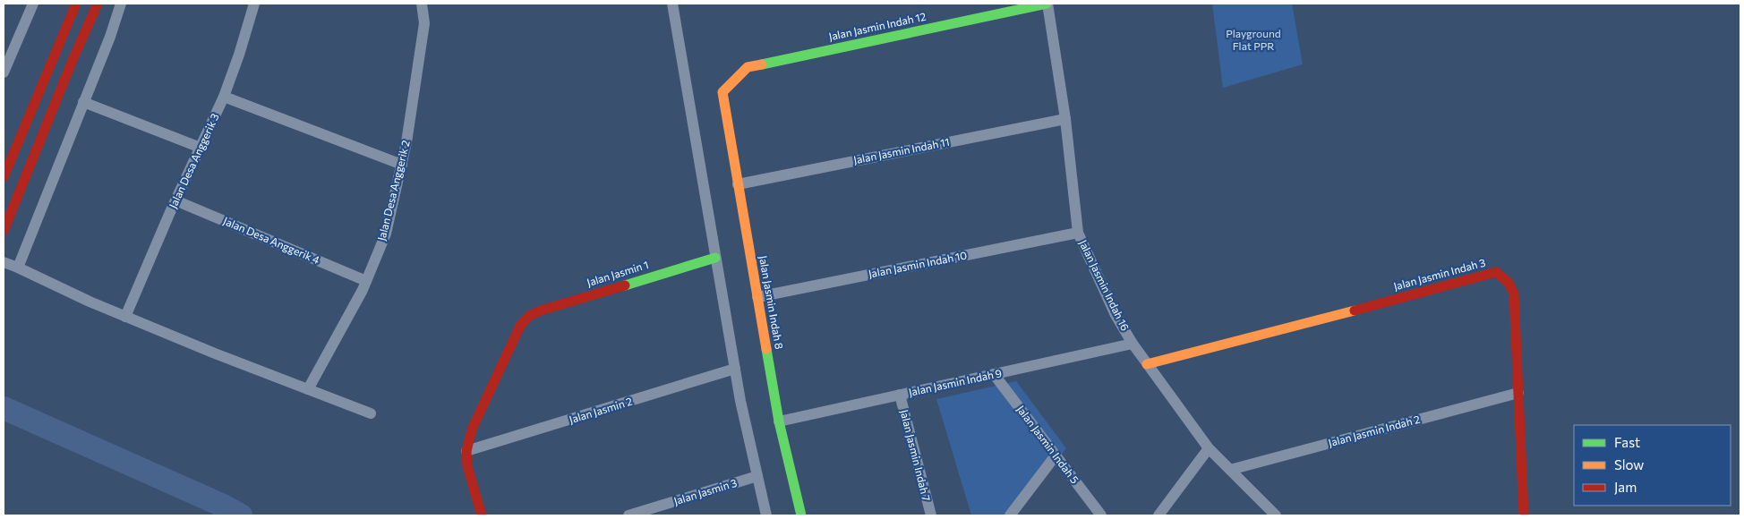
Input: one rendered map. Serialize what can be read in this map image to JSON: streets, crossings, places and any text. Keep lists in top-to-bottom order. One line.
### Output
{"streets":{"street":["Jalan Jasmin Indah 12","Jalan Jasmin Indah 11","Jalan Desa Anggerik 3","Jalan Desa Anggerik 2","Jalan Desa Anggerik 4","Jalan Jasmin Indah 10","Jalan Jasmin 1","Jalan Jasmin Indah 3","Jalan Jasmin Indah 16","Jalan Jasmin Indah 8","Jalan Jasmin Indah 9","Jalan Jasmin 2","Jalan Jasmin Indah 2","Jalan Jasmin Indah 5","Jalan Jasmin Indah 7","Jalan Jasmin 3"]},"crossings":[["Jalan Jasmin Indah 12","Jalan Jasmin Indah 16"],["Jalan Jasmin Indah 12","Jalan Jasmin Indah 8"],["Jalan Jasmin Indah 11","Jalan Jasmin Indah 16"],["Jalan Jasmin Indah 11","Jalan Jasmin Indah 8"],["Jalan Desa Anggerik 3","Jalan Desa Anggerik 4"],["Jalan Desa Anggerik 2","Jalan Desa Anggerik 4"],["Jalan Jasmin Indah 10","Jalan Jasmin Indah 16"],["Jalan Jasmin Indah 10","Jalan Jasmin Indah 8"],["Jalan Jasmin 1","Jalan Jasmin 2"],["Jalan Jasmin Indah 3","Jalan Jasmin Indah 16"],["Jalan Jasmin Indah 3","Jalan Jasmin Indah 2"],["Jalan Jasmin Indah 16","Jalan Jasmin Indah 9"],["Jalan Jasmin Indah 16","Jalan Jasmin Indah 2"],["Jalan Jasmin Indah 8","Jalan Jasmin Indah 9"],["Jalan Jasmin Indah 9","Jalan Jasmin Indah 5"],["Jalan Jasmin Indah 9","Jalan Jasmin Indah 7"]],"parks":["Playground Flat PPR"],"legend":["Fast","Slow","Jam"]}
